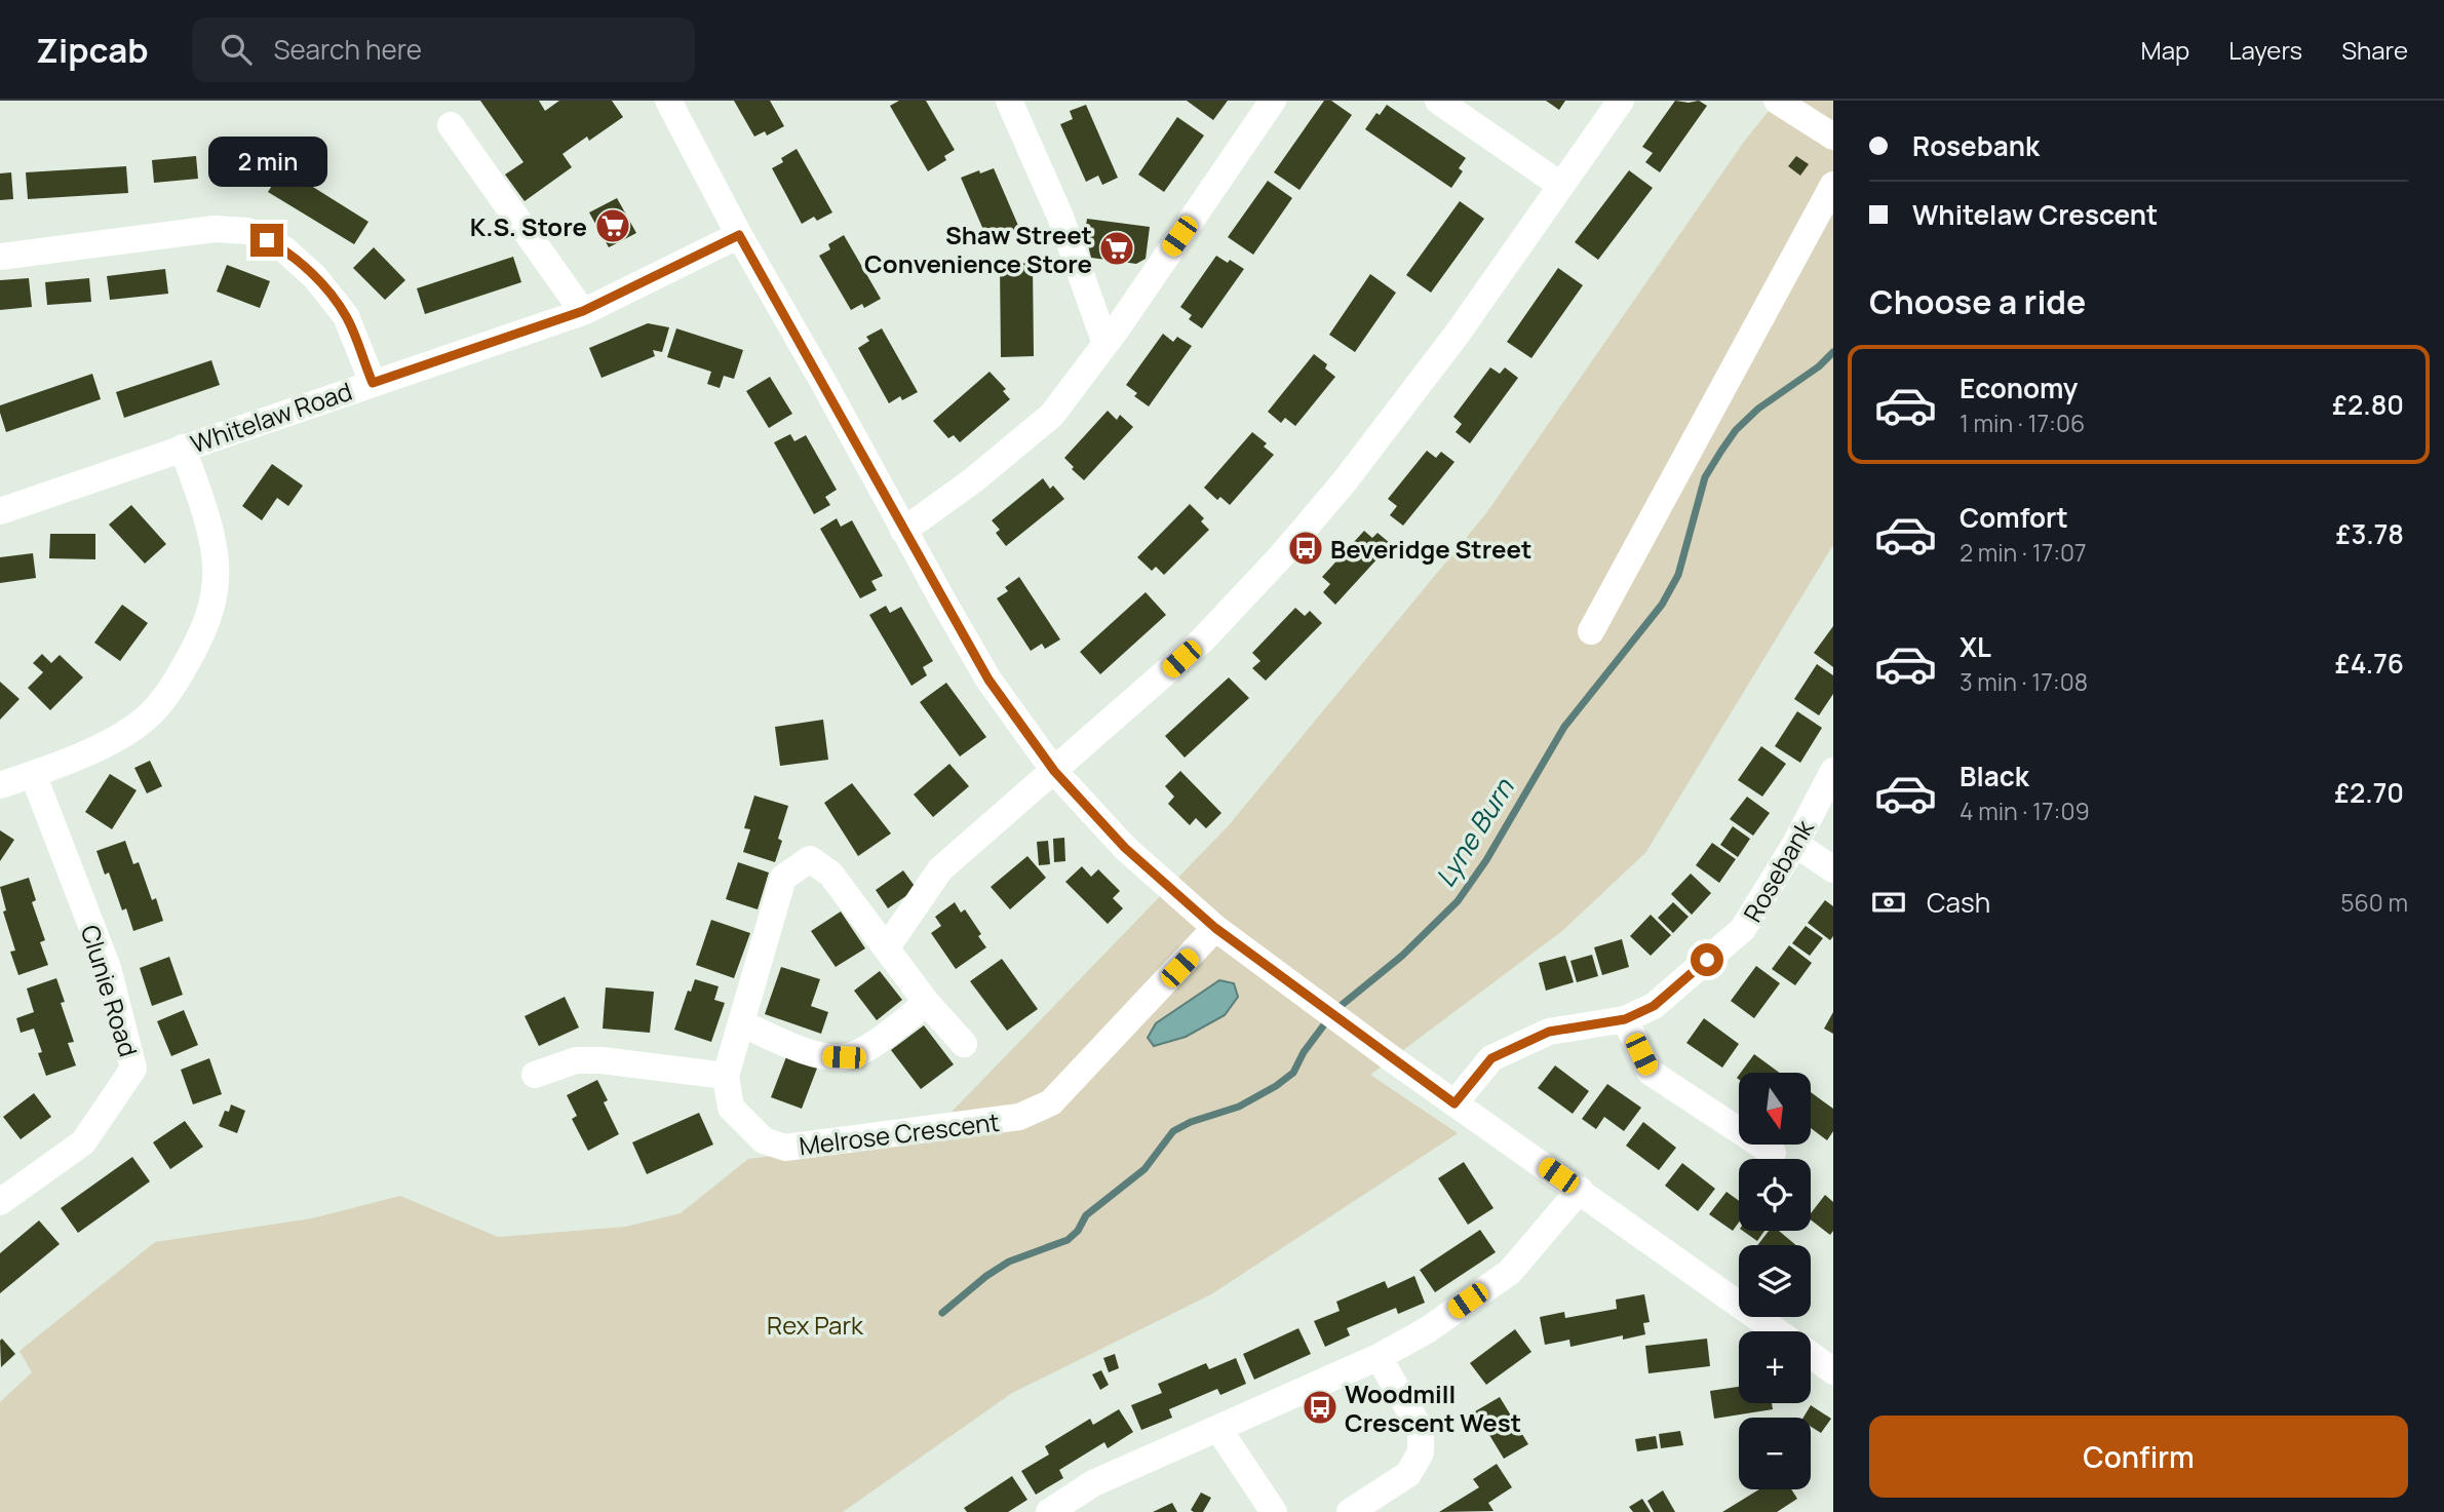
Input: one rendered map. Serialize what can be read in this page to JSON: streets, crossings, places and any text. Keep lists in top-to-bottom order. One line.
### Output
{"streets":{"street":["Whitelaw Road","Rosebank","Clunie Road","Melrose Crescent"]},"water":["Lyne Burn"],"parks":["Rex Park"],"places":{"supermarket":["K.S. Store","Shaw Street Convenience Store"],"bus stop":["Beveridge Street","Woodmill Crescent West"]},"north":"bottom","page":{"header":"Zipcab","search":"Search here","nav":["Map","Layers","Share"],"banner":["Rosebank","Whitelaw Crescent"],"bubble":"2 min","heading":"Choose a ride","list":[{"name":"Economy","note":"1 min · 17:06","value":"£2.80"},{"name":"Comfort","note":"2 min · 17:07","value":"£3.78"},{"name":"XL","note":"3 min · 17:08","value":"£4.76"},{"name":"Black","note":"4 min · 17:09","value":"£2.70"}],"pay":["Cash","560 m"],"map_buttons":["+","−"],"buttons":"Confirm"}}
